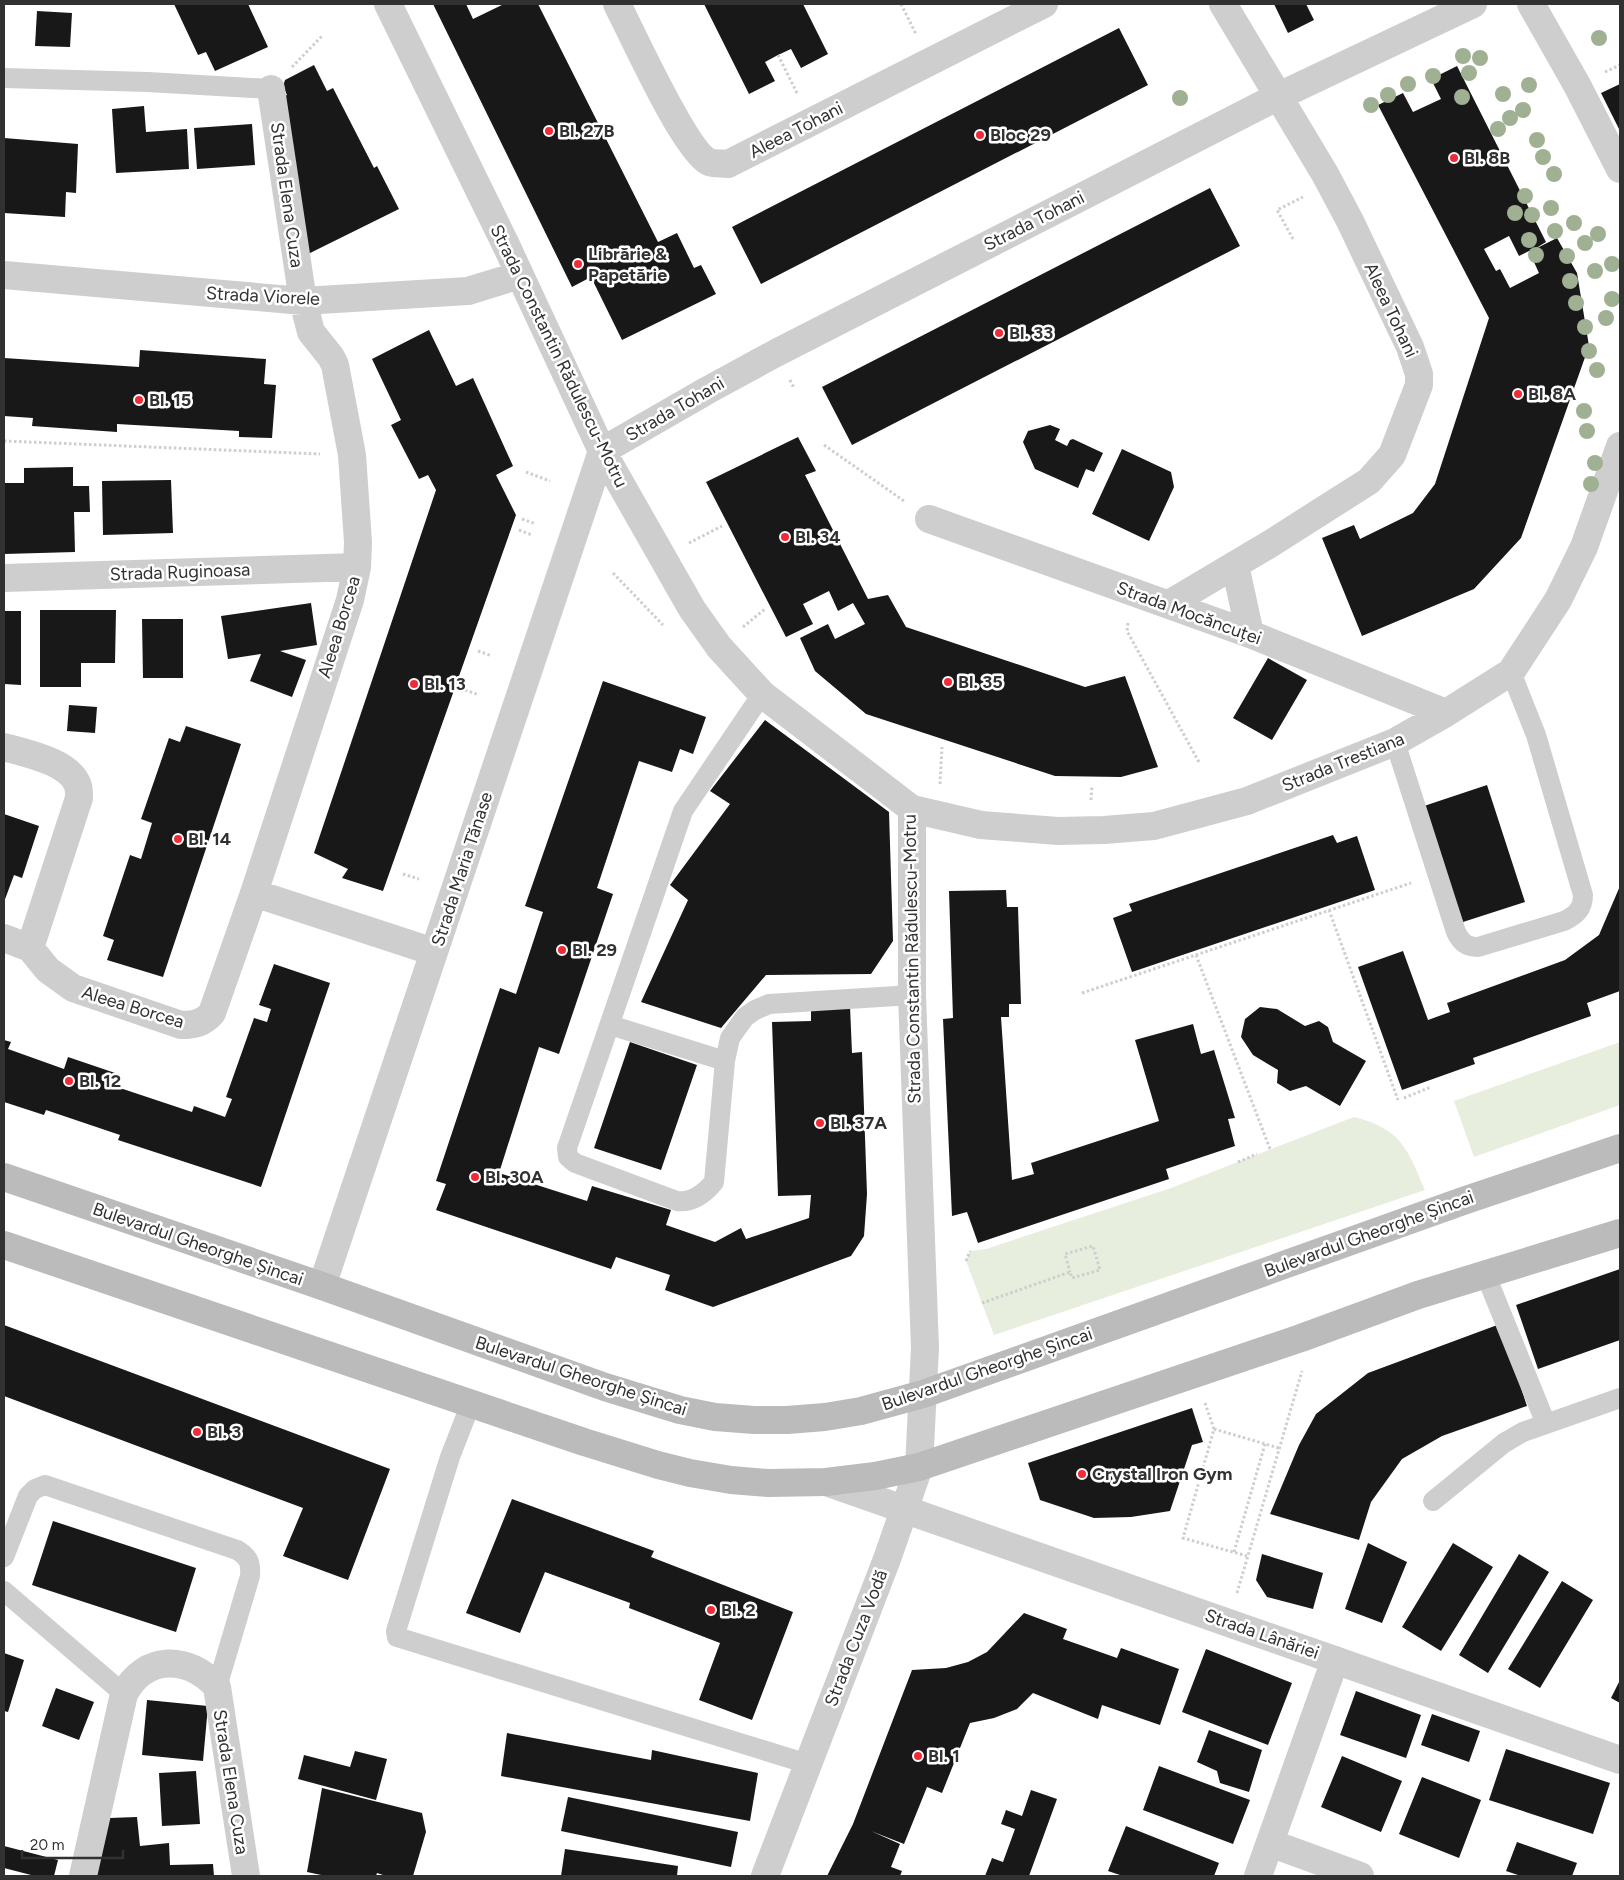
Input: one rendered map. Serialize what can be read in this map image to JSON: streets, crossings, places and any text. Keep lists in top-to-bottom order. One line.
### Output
{"streets":{"main road":["Bulevardul Gheorghe Șincai"],"street":["Aleea Tohani","Strada Elena Cuza","Strada Tohani","Strada Viorele","Strada Constantin Rădulescu-Motru","Strada Ruginoasa","Strada Mocăncuței","Aleea Borcea","Strada Trestiana","Strada Maria Tănase","Strada Lânăriei","Strada Cuza Vodă"]},"crossings":[["Aleea Tohani","Strada Tohani"],["Aleea Tohani","Strada Mocăncuței"],["Strada Elena Cuza","Strada Viorele"],["Strada Elena Cuza","Aleea Borcea"],["Strada Tohani","Strada Constantin Rădulescu-Motru"],["Strada Tohani","Strada Maria Tănase"],["Strada Viorele","Strada Constantin Rădulescu-Motru"],["Strada Viorele","Aleea Borcea"],["Strada Constantin Rădulescu-Motru","Strada Trestiana"],["Strada Constantin Rădulescu-Motru","Strada Maria Tănase"],["Strada Constantin Rădulescu-Motru","Bulevardul Gheorghe Șincai"],["Strada Constantin Rădulescu-Motru","Strada Cuza Vodă"],["Strada Ruginoasa","Aleea Borcea"],["Strada Mocăncuței","Strada Trestiana"],["Strada Maria Tănase","Bulevardul Gheorghe Șincai"],["Bulevardul Gheorghe Șincai","Strada Cuza Vodă"],["Strada Lânăriei","Strada Cuza Vodă"]],"places":["Bl. 27B","Bloc 29","Bl. 8B","Librărie & Papetărie","Bl. 33","Bl. 8A","Bl. 15","Bl. 34","Bl. 35","Bl. 13","Bl. 14","Bl. 29","Bl. 12","Bl. 37A","Bl. 30A","Bl. 3","Crystal Iron Gym","Bl. 2","Bl. 1"],"scale_bar":"20 m"}
